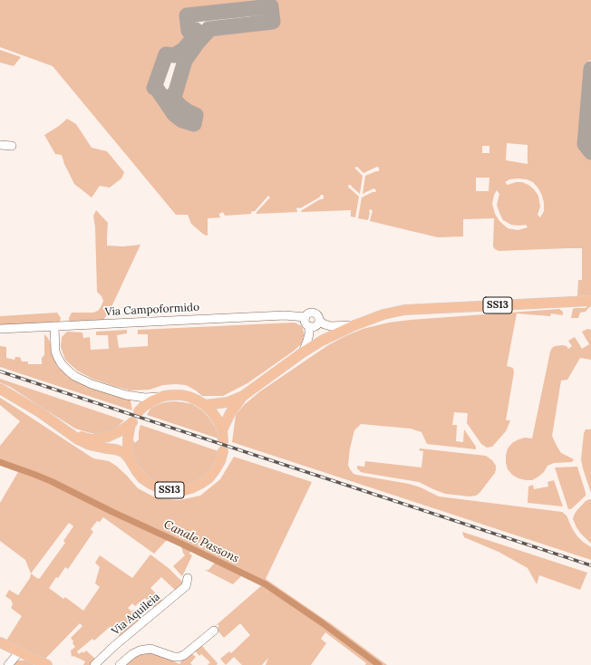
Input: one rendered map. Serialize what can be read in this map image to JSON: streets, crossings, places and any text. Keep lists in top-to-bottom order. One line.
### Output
{"streets":{"main road":["SS13"],"street":["Via Campoformido","Via Aquileia"]},"water":["Canale Passons"]}
